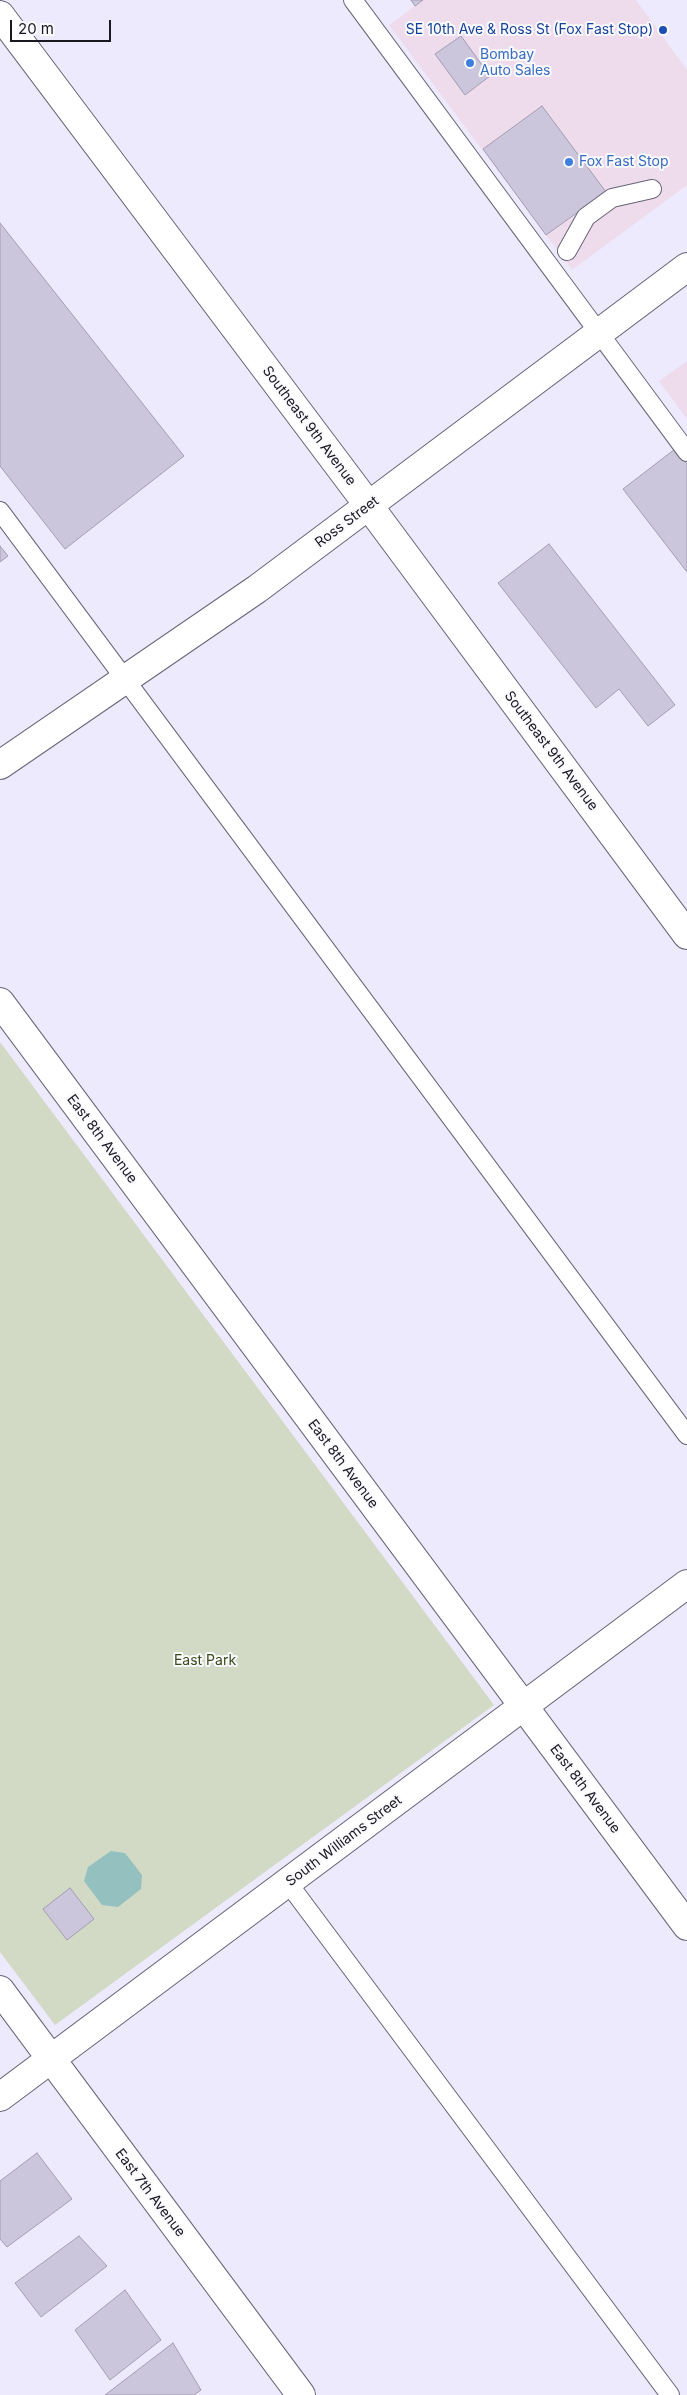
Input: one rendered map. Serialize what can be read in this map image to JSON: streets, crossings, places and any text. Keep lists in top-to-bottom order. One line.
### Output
{"streets":{"street":["Southeast 9th Avenue","Ross Street","East 8th Avenue","South Williams Street","East 7th Avenue"]},"crossings":[["Southeast 9th Avenue","Ross Street"],["East 8th Avenue","South Williams Street"],["South Williams Street","East 7th Avenue"]],"parks":["East Park"],"places":["SE 10th Ave & Ross St (Fox Fast Stop)","Bombay Auto Sales","Fox Fast Stop"],"scale_bar":"20 m"}
